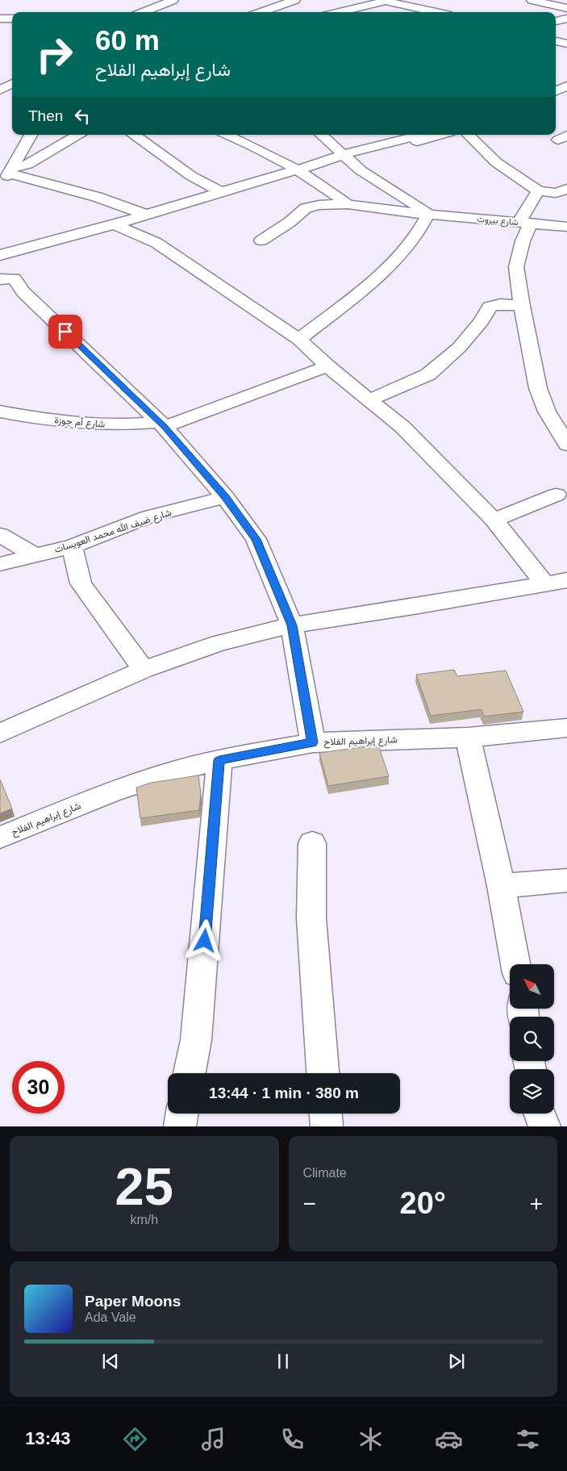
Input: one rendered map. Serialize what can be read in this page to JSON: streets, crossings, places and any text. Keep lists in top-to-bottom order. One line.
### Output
{"streets":{"street":["شارع بيروت","شارع أم جوزة","شارع ضيف الله محمد العويسات","شارع إبراهيم الفلاح"]},"north":"top left","page":{"turn":["60 m","شارع إبراهيم الفلاح"],"then":"Then","limit":"30","trip":"13:44 · 1 min · 380 m","tile":[["25","km/h"],"Climate"],"heat":["−","20°","+"],"song":["Paper Moons","Ada Vale"],"tabs":"13:43"}}
